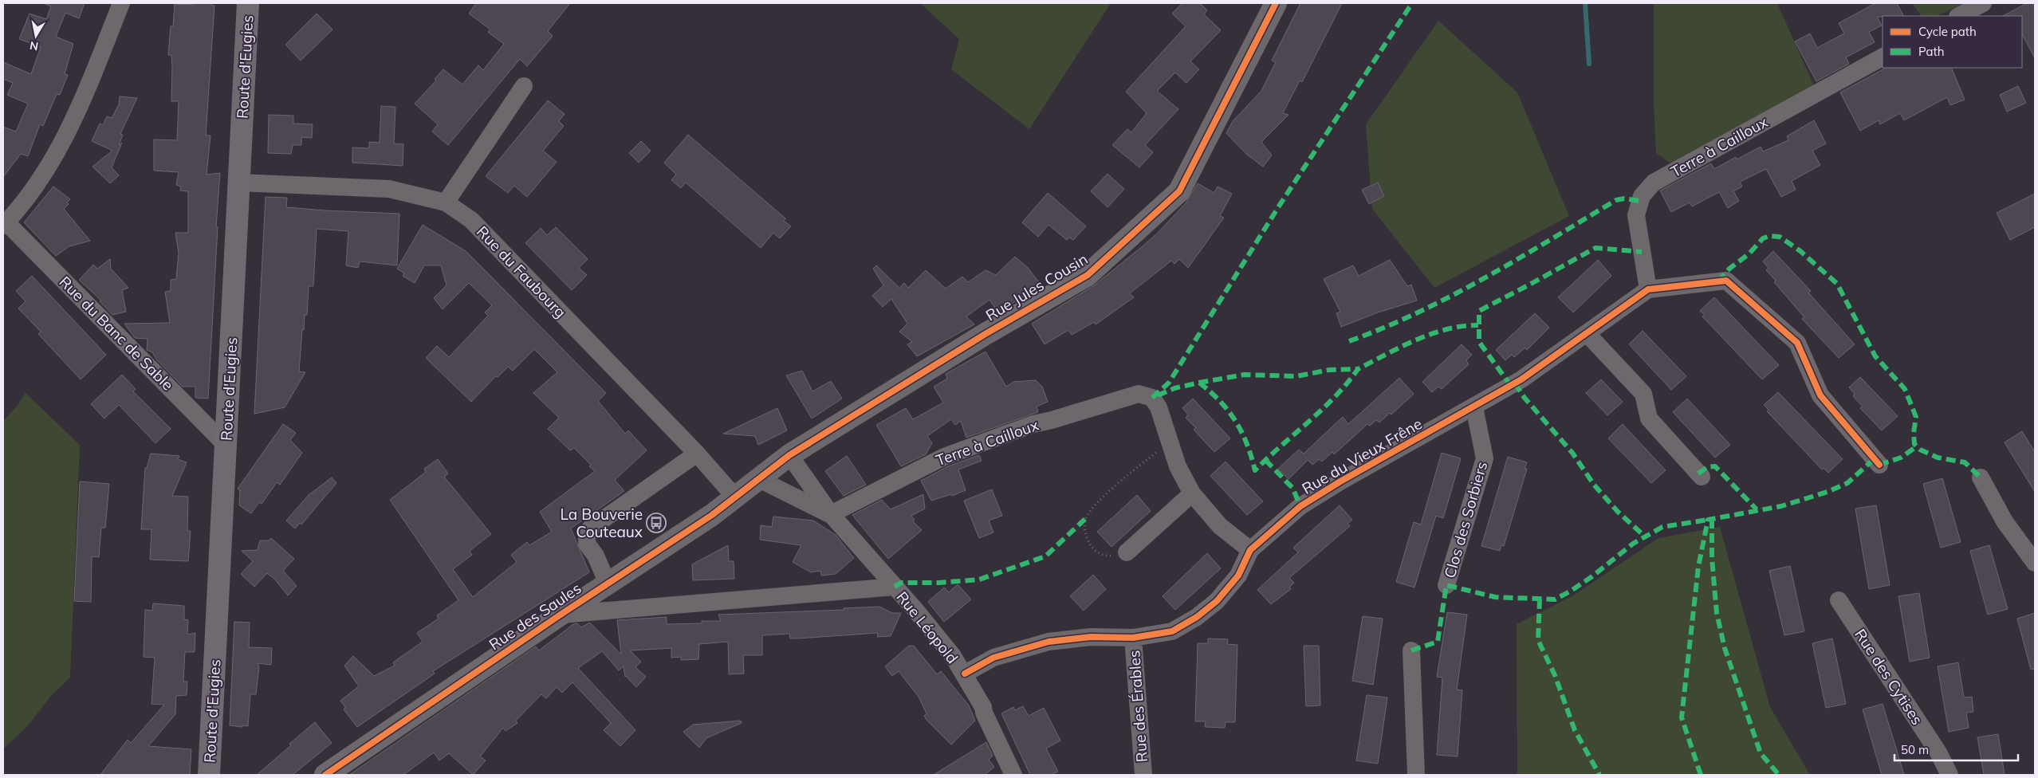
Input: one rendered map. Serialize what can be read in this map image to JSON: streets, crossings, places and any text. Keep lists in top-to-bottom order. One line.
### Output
{"streets":{"main road":["Route d'Eugies"],"street":["Terre à Cailloux","Rue du Faubourg","Rue Jules Cousin","Rue du Banc de Sable","Rue du Vieux Frêne","Clos des Sorbiers","Rue des Saules","Rue Léopold","Rue des Cytises","Rue des Érables"]},"crossings":[["Route d'Eugies","Rue du Faubourg"],["Route d'Eugies","Rue du Banc de Sable"],["Terre à Cailloux","Rue du Vieux Frêne"],["Terre à Cailloux","Rue Léopold"],["Rue du Faubourg","Rue des Saules"],["Rue Jules Cousin","Rue des Saules"],["Rue Jules Cousin","Rue Léopold"],["Rue du Vieux Frêne","Clos des Sorbiers"],["Rue du Vieux Frêne","Rue Léopold"],["Rue du Vieux Frêne","Rue des Érables"],["Rue des Saules","Rue Léopold"]],"places":{"bus stop":["La Bouverie Couteaux"]},"legend":["Cycle path","Path"],"scale_bar":"50 m","north":"bottom"}
